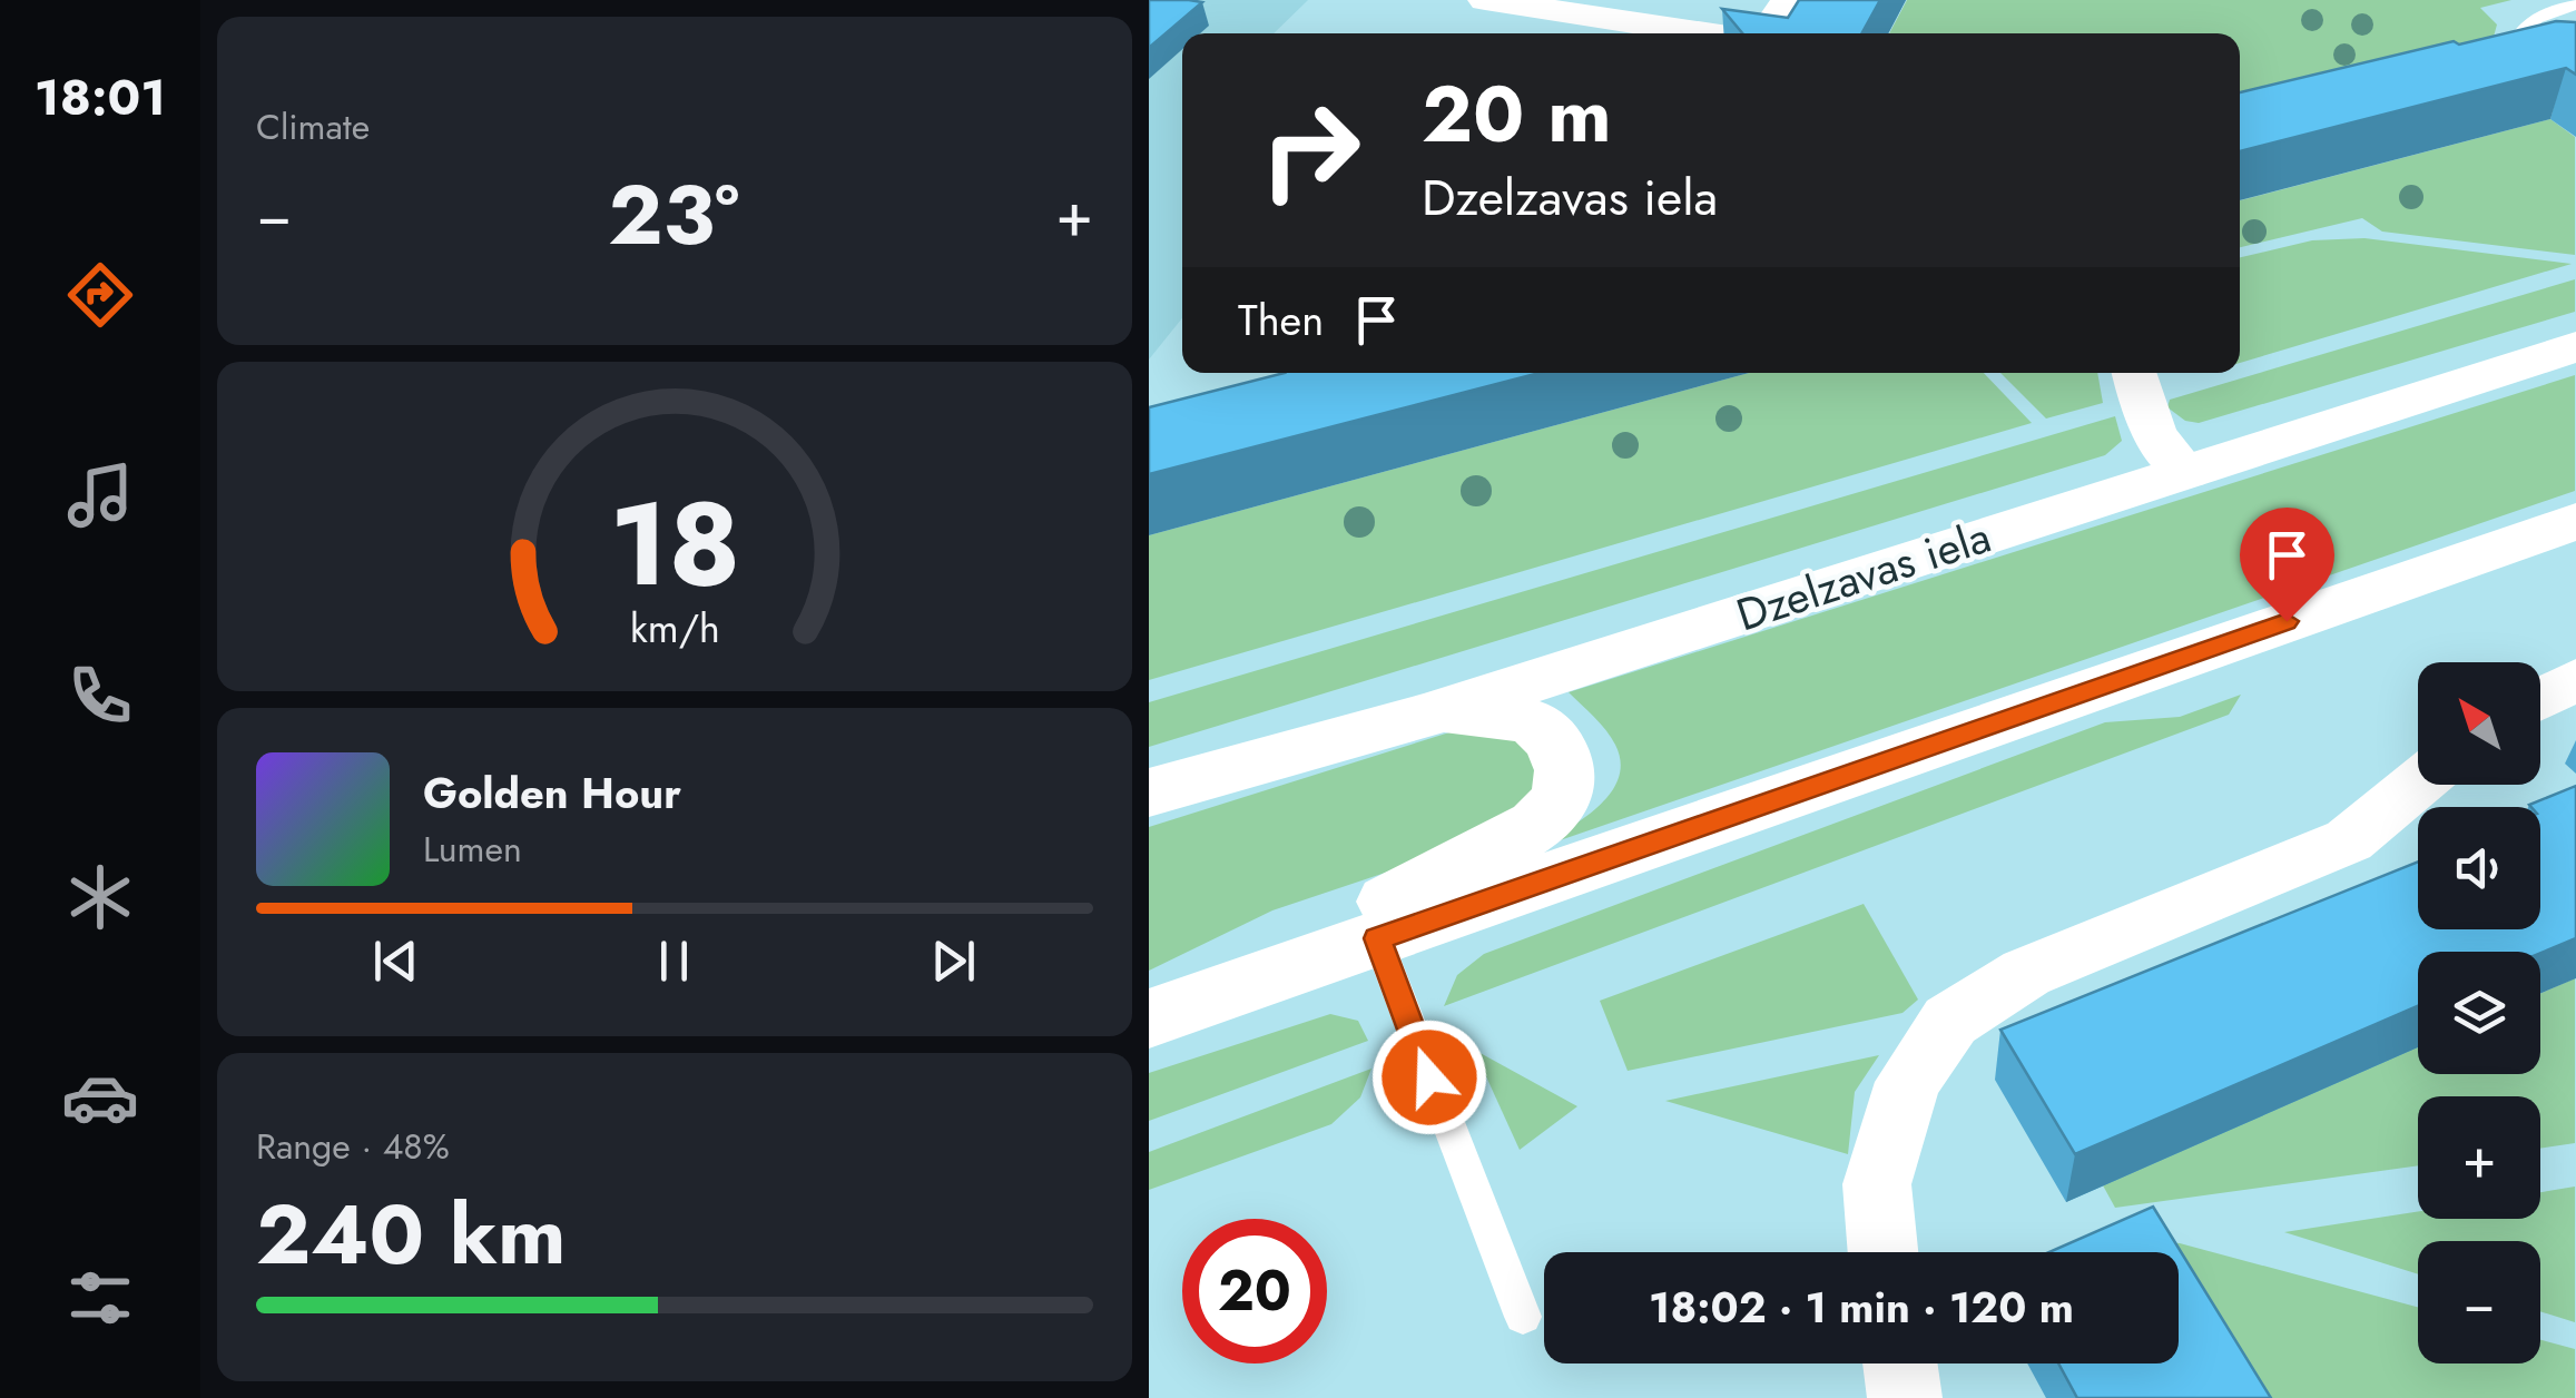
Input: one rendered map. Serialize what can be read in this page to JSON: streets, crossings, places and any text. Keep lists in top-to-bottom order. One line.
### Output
{"streets":{"main road":["Dzelzavas iela"]},"north":"top left","page":{"tabs":"18:01","tile":["Climate",["Range · 48%","240 km"]],"turn":["20 m","Dzelzavas iela"],"heat":["−","23°","+"],"then":"Then","map_buttons":["+","−"],"song":["Golden Hour","Lumen"],"limit":"20","trip":"18:02 · 1 min · 120 m","gauge":["18","km/h"]}}
